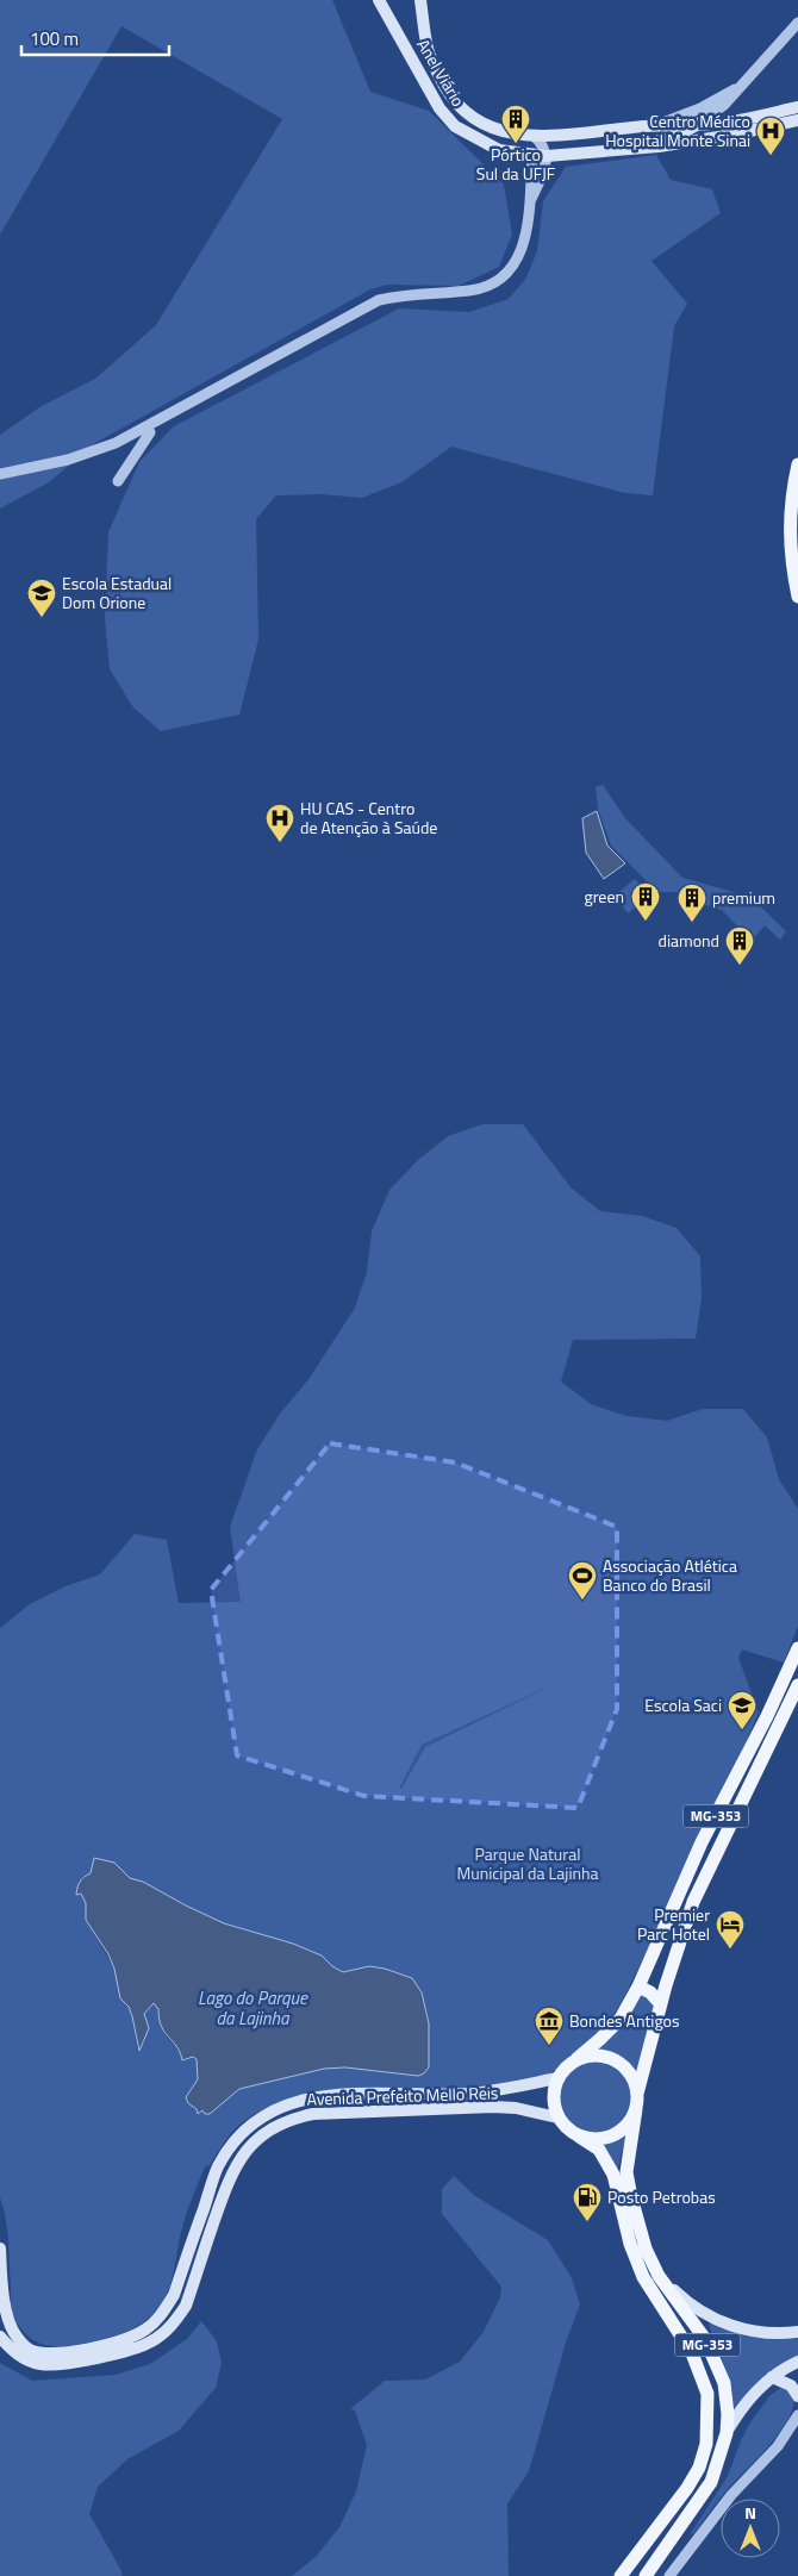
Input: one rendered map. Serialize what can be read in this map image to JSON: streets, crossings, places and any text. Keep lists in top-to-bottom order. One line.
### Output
{"streets":{"main road":["Anel Viário","MG-353","Avenida Prefeito Mello Reis"]},"crossings":[["MG-353","Avenida Prefeito Mello Reis"]],"water":["Lago do Parque da Lajinha"],"parks":["Parque Natural Municipal da Lajinha"],"places":{"building":["Pórtico Sul da UFJF","green","premium","diamond"],"hospital":["Centro Médico Hospital Monte Sinai","HU CAS - Centro de Atenção à Saúde"],"school or university":["Escola Estadual Dom Orione","Escola Saci"],"sports":["Associação Atlética Banco do Brasil"],"hotel":["Premier Parc Hotel"],"museum":["Bondes Antigos"],"fuel station":["Posto Petrobas"]},"scale_bar":"100 m","north":"top"}
